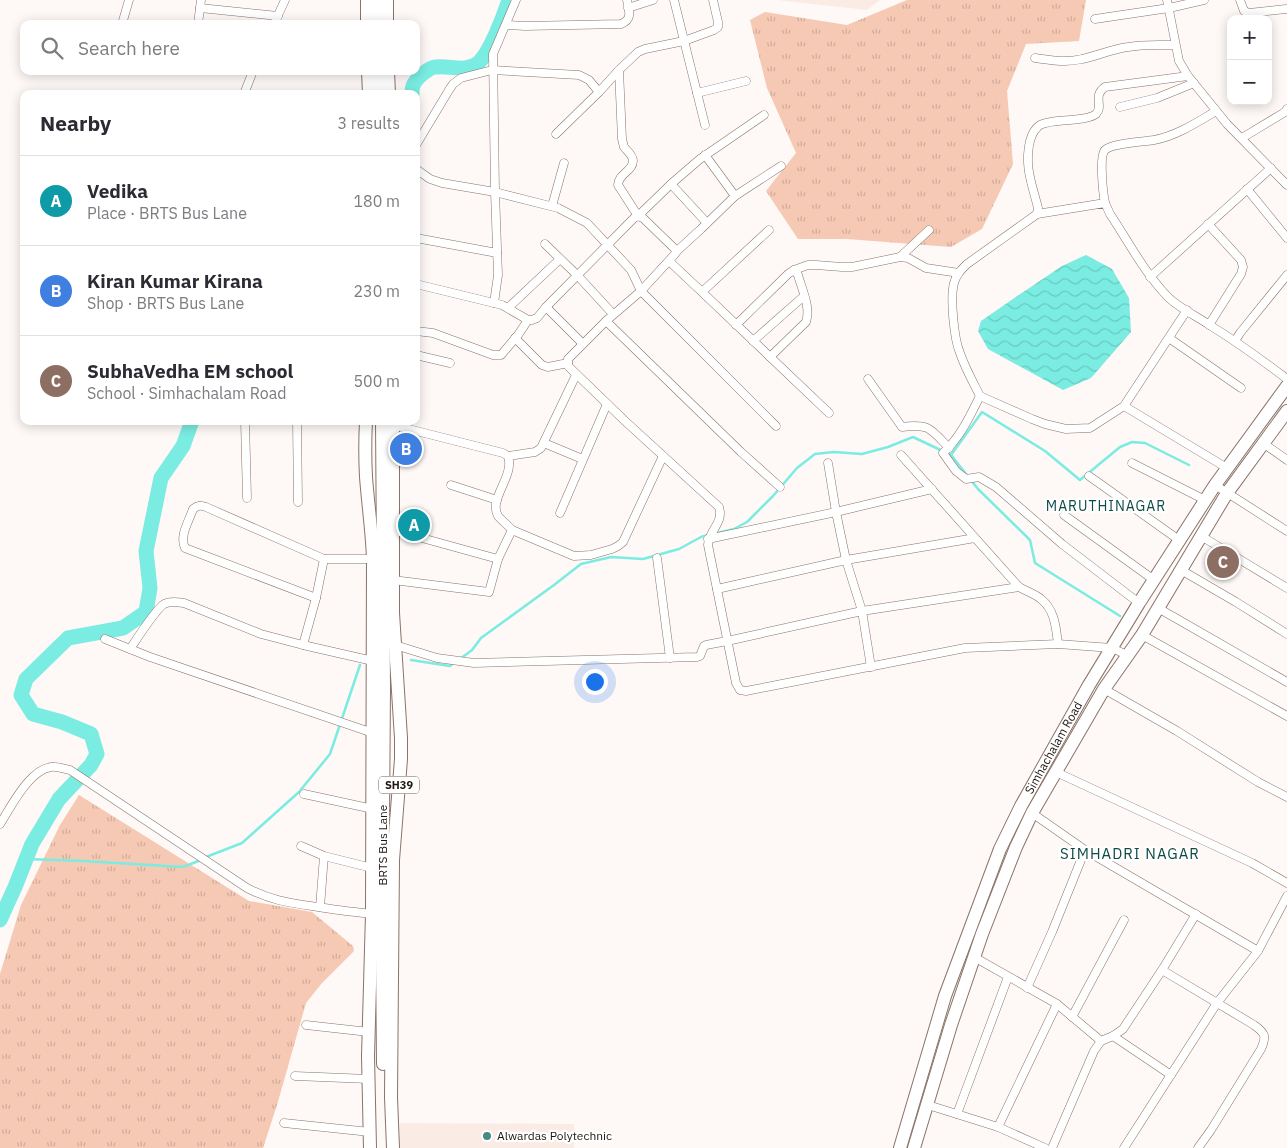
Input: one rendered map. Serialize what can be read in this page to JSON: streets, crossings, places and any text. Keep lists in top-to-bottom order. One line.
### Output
{"streets":{"main road":["Simhachalam Road","SH39","BRTS Bus Lane"]},"districts":["MARUTHINAGAR","SIMHADRI NAGAR"],"places":["Alwardas Polytechnic"],"page":{"map_buttons":["+","−"],"search":"Search here","heading":["Nearby","3 results"],"list":[{"mark":"A","name":"Vedika","note":"Place · BRTS Bus Lane","value":"180 m"},{"mark":"B","name":"Kiran Kumar Kirana","note":"Shop · BRTS Bus Lane","value":"230 m"},{"mark":"C","name":"SubhaVedha EM school","note":"School · Simhachalam Road","value":"500 m"}],"pins":["B","A","C"]}}
